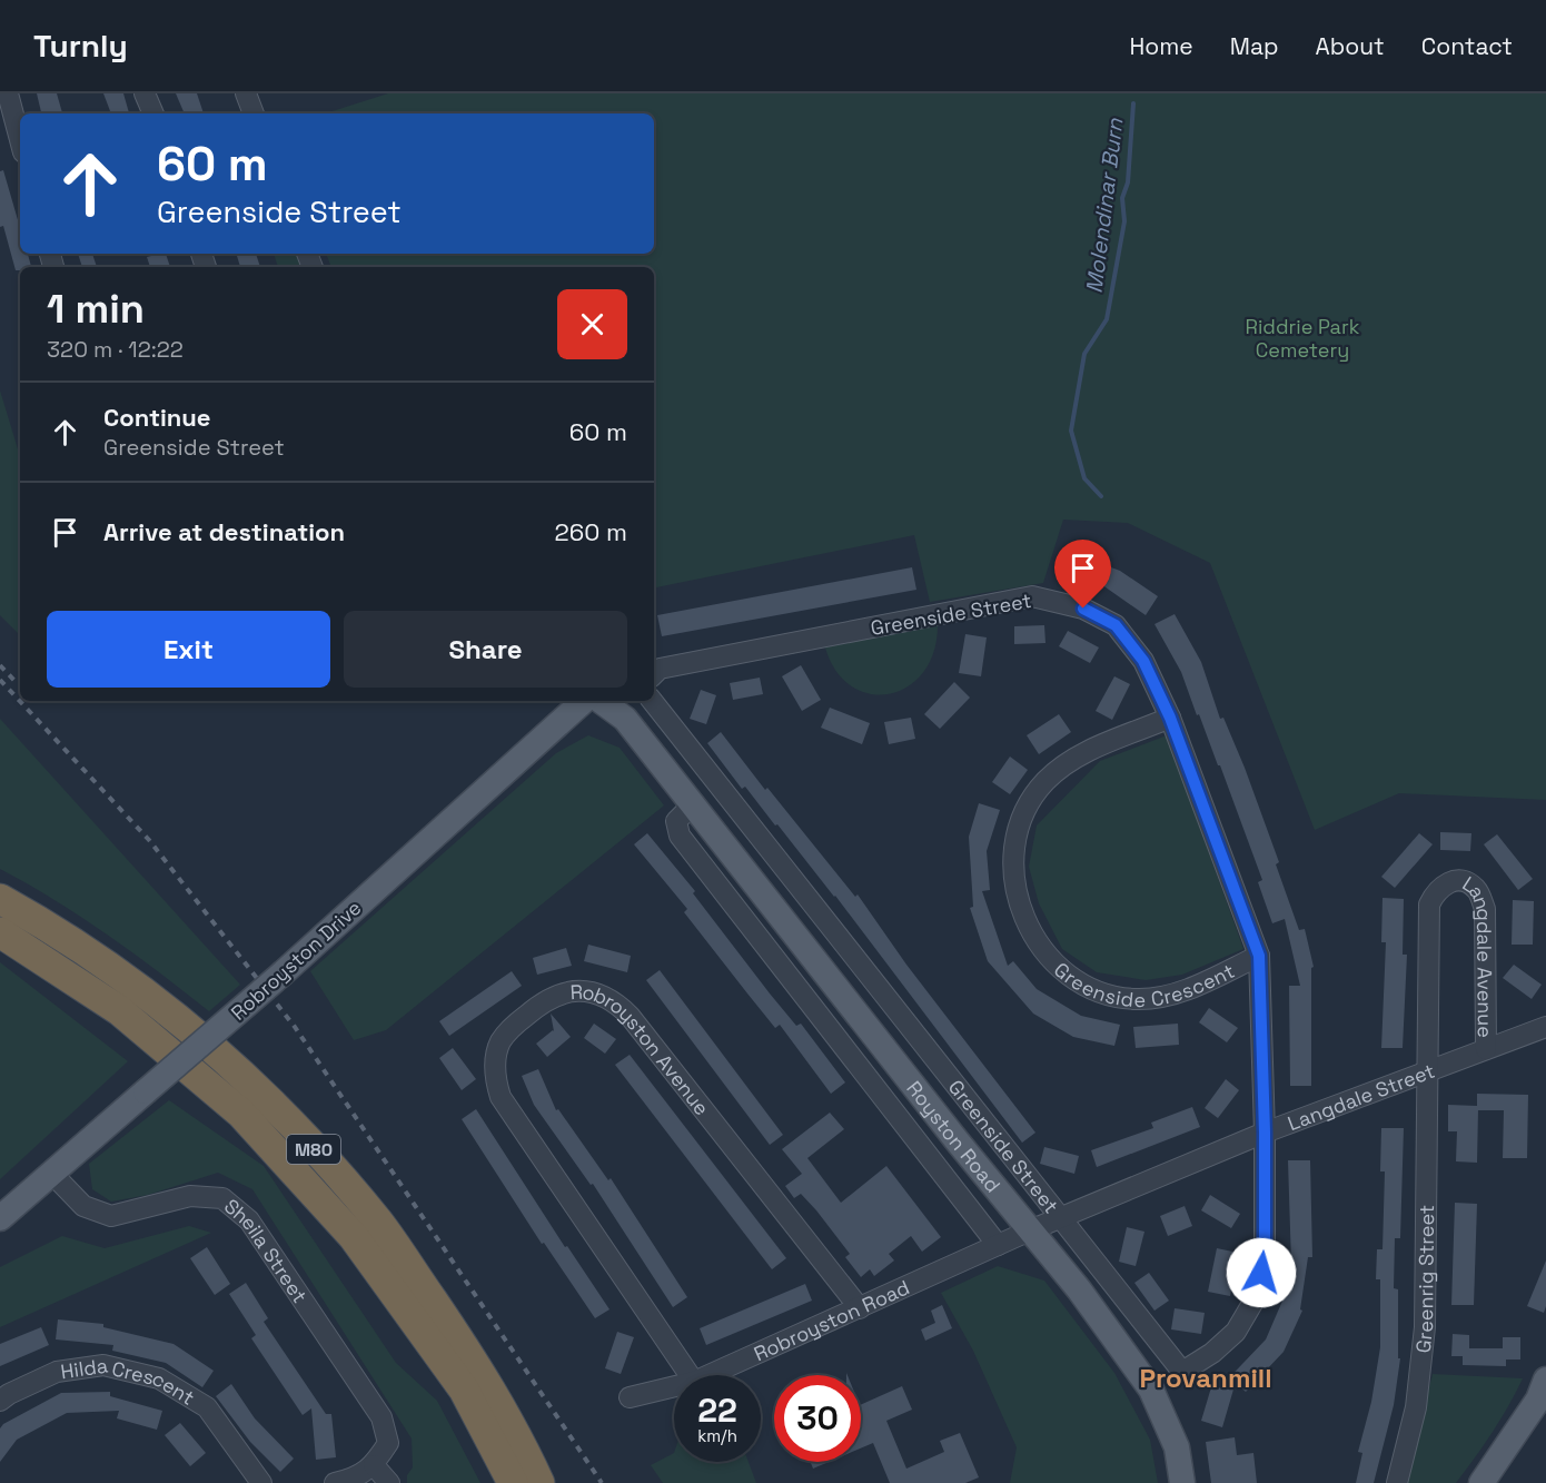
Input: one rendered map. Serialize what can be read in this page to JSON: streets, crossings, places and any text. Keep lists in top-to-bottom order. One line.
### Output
{"streets":{"highway":["M80"],"main road":["Robroyston Drive","Royston Road"],"street":["Greenside Street","Greenside Crescent","Langdale Avenue","Robroyston Avenue","Langdale Street","Sheila Street","Greenrig Street","Robroyston Road","Hilda Crescent"]},"crossings":[["Greenside Street","Greenside Crescent"],["Greenside Street","Langdale Street"],["Robroyston Drive","Sheila Street"],["Langdale Avenue","Langdale Street"],["Langdale Avenue","Greenrig Street"],["Robroyston Avenue","Robroyston Road"],["Langdale Street","Royston Road"],["Langdale Street","Greenrig Street"],["Langdale Street","Robroyston Road"],["Royston Road","Robroyston Road"]],"districts":["Provanmill"],"water":["Molendinar Burn"],"parks":["Riddrie Park Cemetery"],"page":{"header":"Turnly","nav":["Home","Map","About","Contact"],"turn":["60 m","Greenside Street"],"heading":["1 min","320 m · 12:22"],"list":[{"name":"Continue","note":"Greenside Street","value":"60 m"},{"name":"Arrive at destination","value":"260 m"}],"buttons":["Exit","Share"],"speed":"22 km/h","limit":"30"}}
